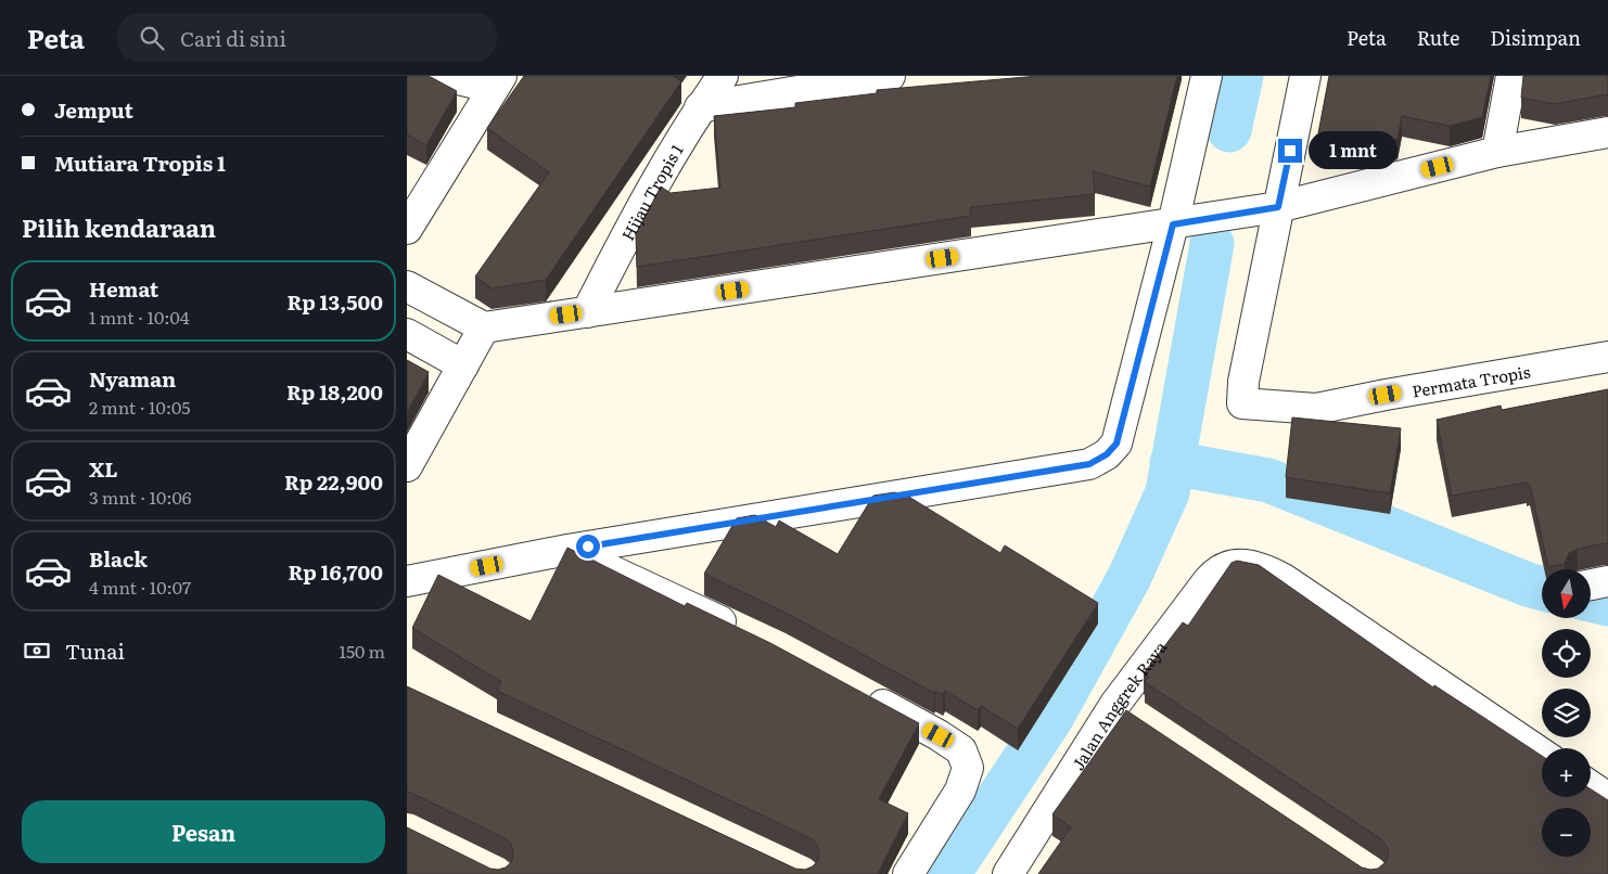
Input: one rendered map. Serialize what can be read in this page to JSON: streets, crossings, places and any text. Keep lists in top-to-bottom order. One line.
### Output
{"streets":{"street":["Hijau Tropis 1","Permata Tropis","Jalan Anggrek Raya"]},"north":"bottom","page":{"header":"Peta","search":"Cari di sini","nav":["Peta","Rute","Disimpan"],"banner":["Jemput","Mutiara Tropis 1"],"bubble":"1 mnt","heading":"Pilih kendaraan","list":[{"name":"Hemat","note":"1 mnt · 10:04","value":"Rp 13,500"},{"name":"Nyaman","note":"2 mnt · 10:05","value":"Rp 18,200"},{"name":"XL","note":"3 mnt · 10:06","value":"Rp 22,900"},{"name":"Black","note":"4 mnt · 10:07","value":"Rp 16,700"}],"map_buttons":["+","−"],"pay":["Tunai","150 m"],"buttons":"Pesan"}}
